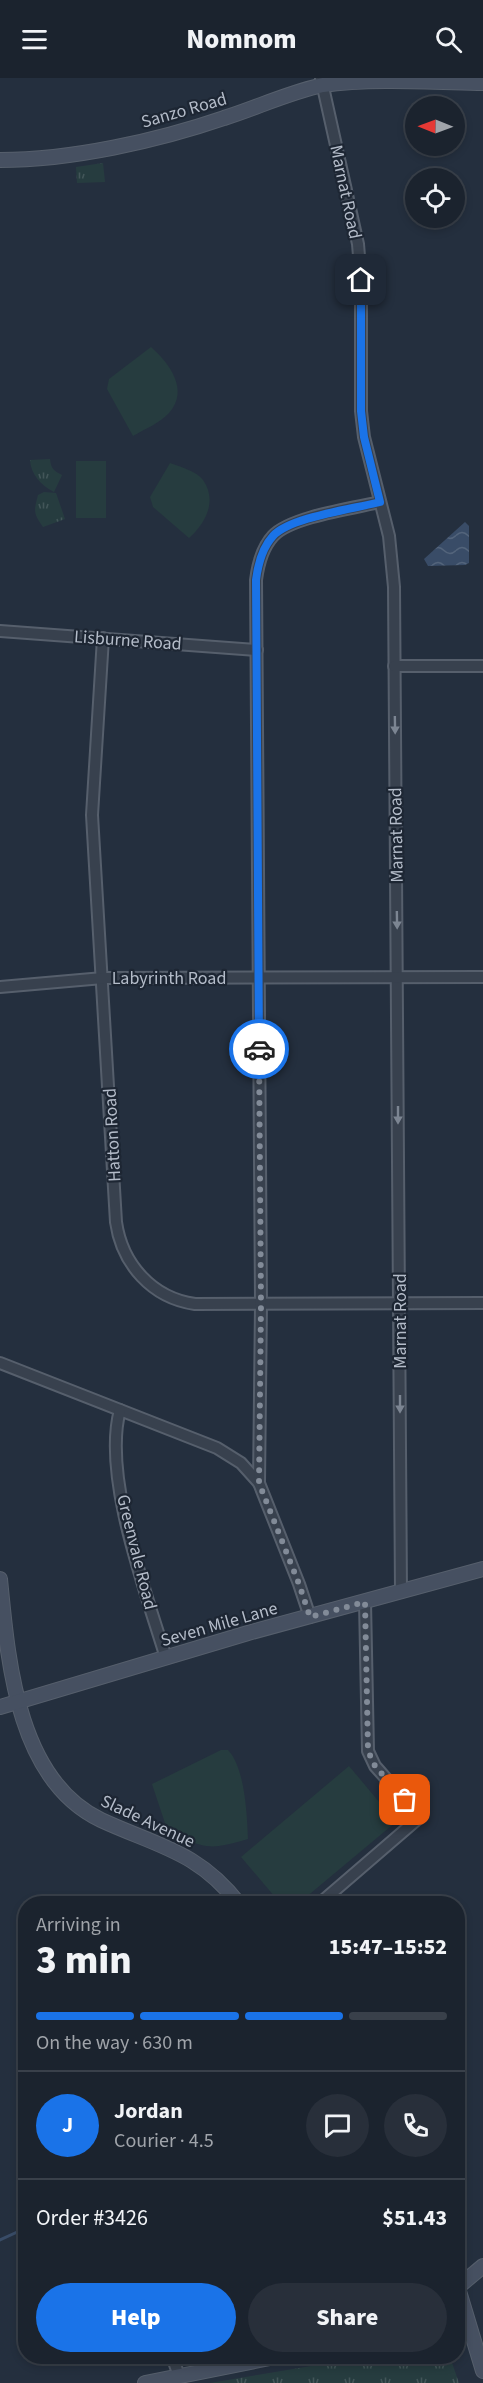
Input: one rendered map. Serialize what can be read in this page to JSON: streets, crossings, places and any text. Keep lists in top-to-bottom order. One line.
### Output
{"streets":{"street":["Sanzo Road","Marnat Road","Lisburne Road","Labyrinth Road","Hatton Road","Greenvale Road","Seven Mile Lane","Slade Avenue"]},"crossings":[["Sanzo Road","Marnat Road"],["Marnat Road","Labyrinth Road"],["Marnat Road","Hatton Road"],["Marnat Road","Seven Mile Lane"],["Lisburne Road","Hatton Road"],["Labyrinth Road","Hatton Road"],["Greenvale Road","Seven Mile Lane"],["Seven Mile Lane","Slade Avenue"]],"one_way":["Marnat Road"],"north":"left","page":{"header":"Nomnom","heading":["3 min","Arriving in","15:47–15:52"],"panel":["Jordan","Courier · 4.5","Order #3426","$51.43"],"bar":"On the way · 630 m","round":"J","buttons":["Help","Share"]}}
